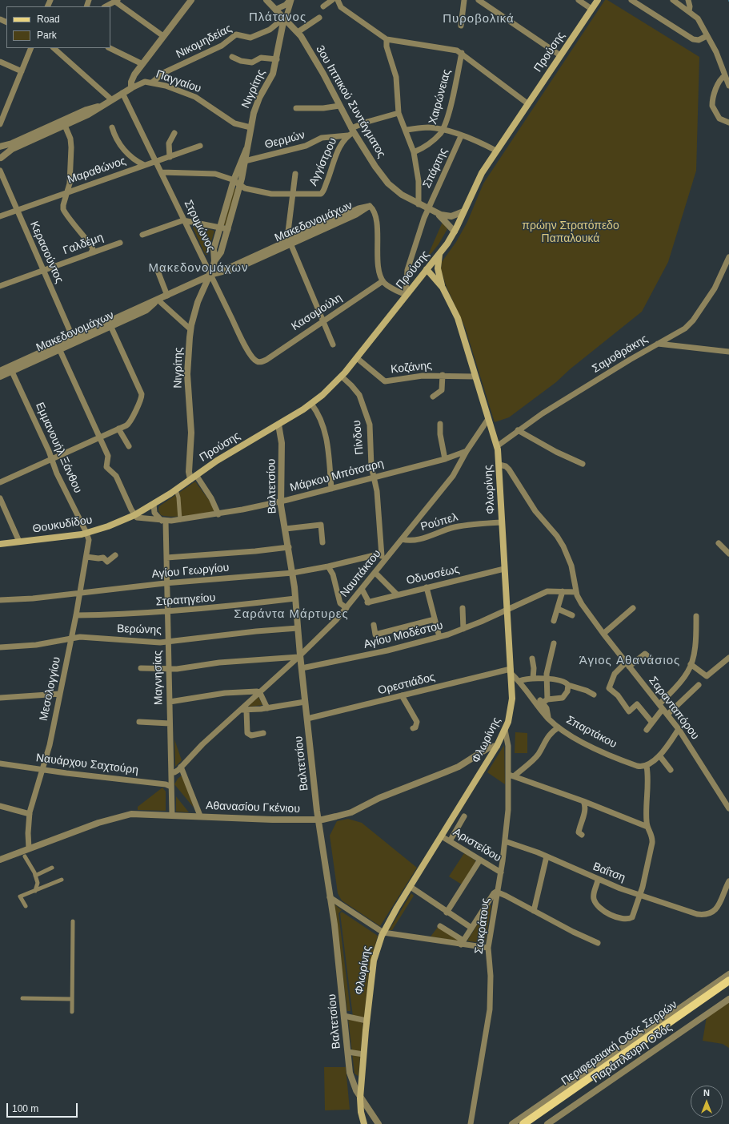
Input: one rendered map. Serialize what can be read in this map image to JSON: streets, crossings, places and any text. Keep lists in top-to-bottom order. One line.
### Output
{"streets":{"main road":["Προύσης","Φλωρίνης","Θουκυδίδου","Περιφερειακή Οδός Σερρών"],"street":["Νικομηδείας","Παγγαίου","Νιγρίτης","Χαιρώνειας","3ου Ιππικού Συντάγματος","Θερμών","Αγγίστρου","Σπάρτης","Μαραθώνος","Μακεδονομάχων","Στρυμώνος","Γαλδέμη","Κερασούντος","Κασομούλη","Σαμοθράκης","Κοζάνης","Πίνδου","Εμμανουήλ Ξάνθου","Μάρκου Μπότσαρη","Βαλτετσίου","Ρούπελ","Αγίου Γεωργίου","Ναυπάκτου","Οδυσσέως","Στρατηγείου","Βερώνης","Αγίου Μοδέστου","Μαγνησίας","Ορεστιάδος","Μεσολογγίου","Σαρανταπόρου","Σπαρτάκου","Ναυάρχου Σαχτούρη","Αθανασίου Γκένιου","Αριστείδου","Βαΐτση","Σωκράτους","Παράπλευρη Οδός"]},"crossings":[["Νικομηδείας","Παγγαίου"],["Νικομηδείας","Νιγρίτης"],["Νικομηδείας","3ου Ιππικού Συντάγματος"],["Προύσης","Νιγρίτης"],["Προύσης","Σπάρτης"],["Προύσης","Κοζάνης"],["Προύσης","Πίνδου"],["Προύσης","Βαλτετσίου"],["Προύσης","Φλωρίνης"],["Προύσης","Θουκυδίδου"],["Παγγαίου","Νιγρίτης"],["Νιγρίτης","3ου Ιππικού Συντάγματος"],["Νιγρίτης","Θερμών"],["Νιγρίτης","Αγγίστρου"],["Νιγρίτης","Μακεδονομάχων"],["Νιγρίτης","Στρυμώνος"],["Χαιρώνειας","Σπάρτης"],["3ου Ιππικού Συντάγματος","Θερμών"],["3ου Ιππικού Συντάγματος","Αγγίστρου"],["3ου Ιππικού Συντάγματος","Σπάρτης"],["Θερμών","Αγγίστρου"],["Αγγίστρου","Στρυμώνος"],["Μαραθώνος","Στρυμώνος"],["Μαραθώνος","Κερασούντος"],["Μακεδονομάχων","Στρυμώνος"],["Μακεδονομάχων","Κερασούντος"],["Μακεδονομάχων","Κασομούλη"],["Μακεδονομάχων","Εμμανουήλ Ξάνθου"],["Στρυμώνος","Κασομούλη"],["Γαλδέμη","Κερασούντος"],["Σαμοθράκης","Φλωρίνης"],["Κοζάνης","Φλωρίνης"],["Πίνδου","Μάρκου Μπότσαρη"],["Πίνδου","Αγίου Γεωργίου"],["Πίνδου","Ναυπάκτου"],["Εμμανουήλ Ξάνθου","Θουκυδίδου"],["Εμμανουήλ Ξάνθου","Μεσολογγίου"],["Μάρκου Μπότσαρη","Βαλτετσίου"],["Μάρκου Μπότσαρη","Θουκυδίδου"],["Μάρκου Μπότσαρη","Ναυπάκτου"],["Μάρκου Μπότσαρη","Μαγνησίας"],["Βαλτετσίου","Φλωρίνης"],["Βαλτετσίου","Αγίου Γεωργίου"],["Βαλτετσίου","Ναυπάκτου"],["Βαλτετσίου","Στρατηγείου"],["Βαλτετσίου","Βερώνης"],["Βαλτετσίου","Αγίου Μοδέστου"],["Βαλτετσίου","Ορεστιάδος"],["Βαλτετσίου","Αθανασίου Γκένιου"],["Φλωρίνης","Ρούπελ"],["Φλωρίνης","Οδυσσέως"],["Φλωρίνης","Αγίου Μοδέστου"],["Φλωρίνης","Ορεστιάδος"],["Φλωρίνης","Σαρανταπόρου"],["Φλωρίνης","Σπαρτάκου"],["Φλωρίνης","Αθανασίου Γκένιου"],["Φλωρίνης","Αριστείδου"],["Φλωρίνης","Σωκράτους"],["Ρούπελ","Ναυπάκτου"],["Θουκυδίδου","Μαγνησίας"],["Θουκυδίδου","Μεσολογγίου"],["Αγίου Γεωργίου","Μαγνησίας"],["Αγίου Γεωργίου","Μεσολογγίου"],["Ναυπάκτου","Οδυσσέως"],["Ναυπάκτου","Μαγνησίας"],["Στρατηγείου","Μαγνησίας"],["Στρατηγείου","Μεσολογγίου"],["Βερώνης","Μαγνησίας"],["Βερώνης","Μεσολογγίου"],["Αγίου Μοδέστου","Σαρανταπόρου"],["Μαγνησίας","Ναυάρχου Σαχτούρη"],["Μαγνησίας","Αθανασίου Γκένιου"],["Ορεστιάδος","Σπαρτάκου"],["Μεσολογγίου","Ναυάρχου Σαχτούρη"],["Μεσολογγίου","Αθανασίου Γκένιου"],["Αριστείδου","Σωκράτους"],["Βαΐτση","Σωκράτους"]],"districts":["Πλάτανος","Πυροβολικά","Μακεδονομάχων","Σαράντα Μάρτυρες","Άγιος Αθανάσιος"],"parks":["πρώην Στρατόπεδο Παπαλουκά"],"legend":["Road","Park"],"scale_bar":"100 m","north":"top"}
